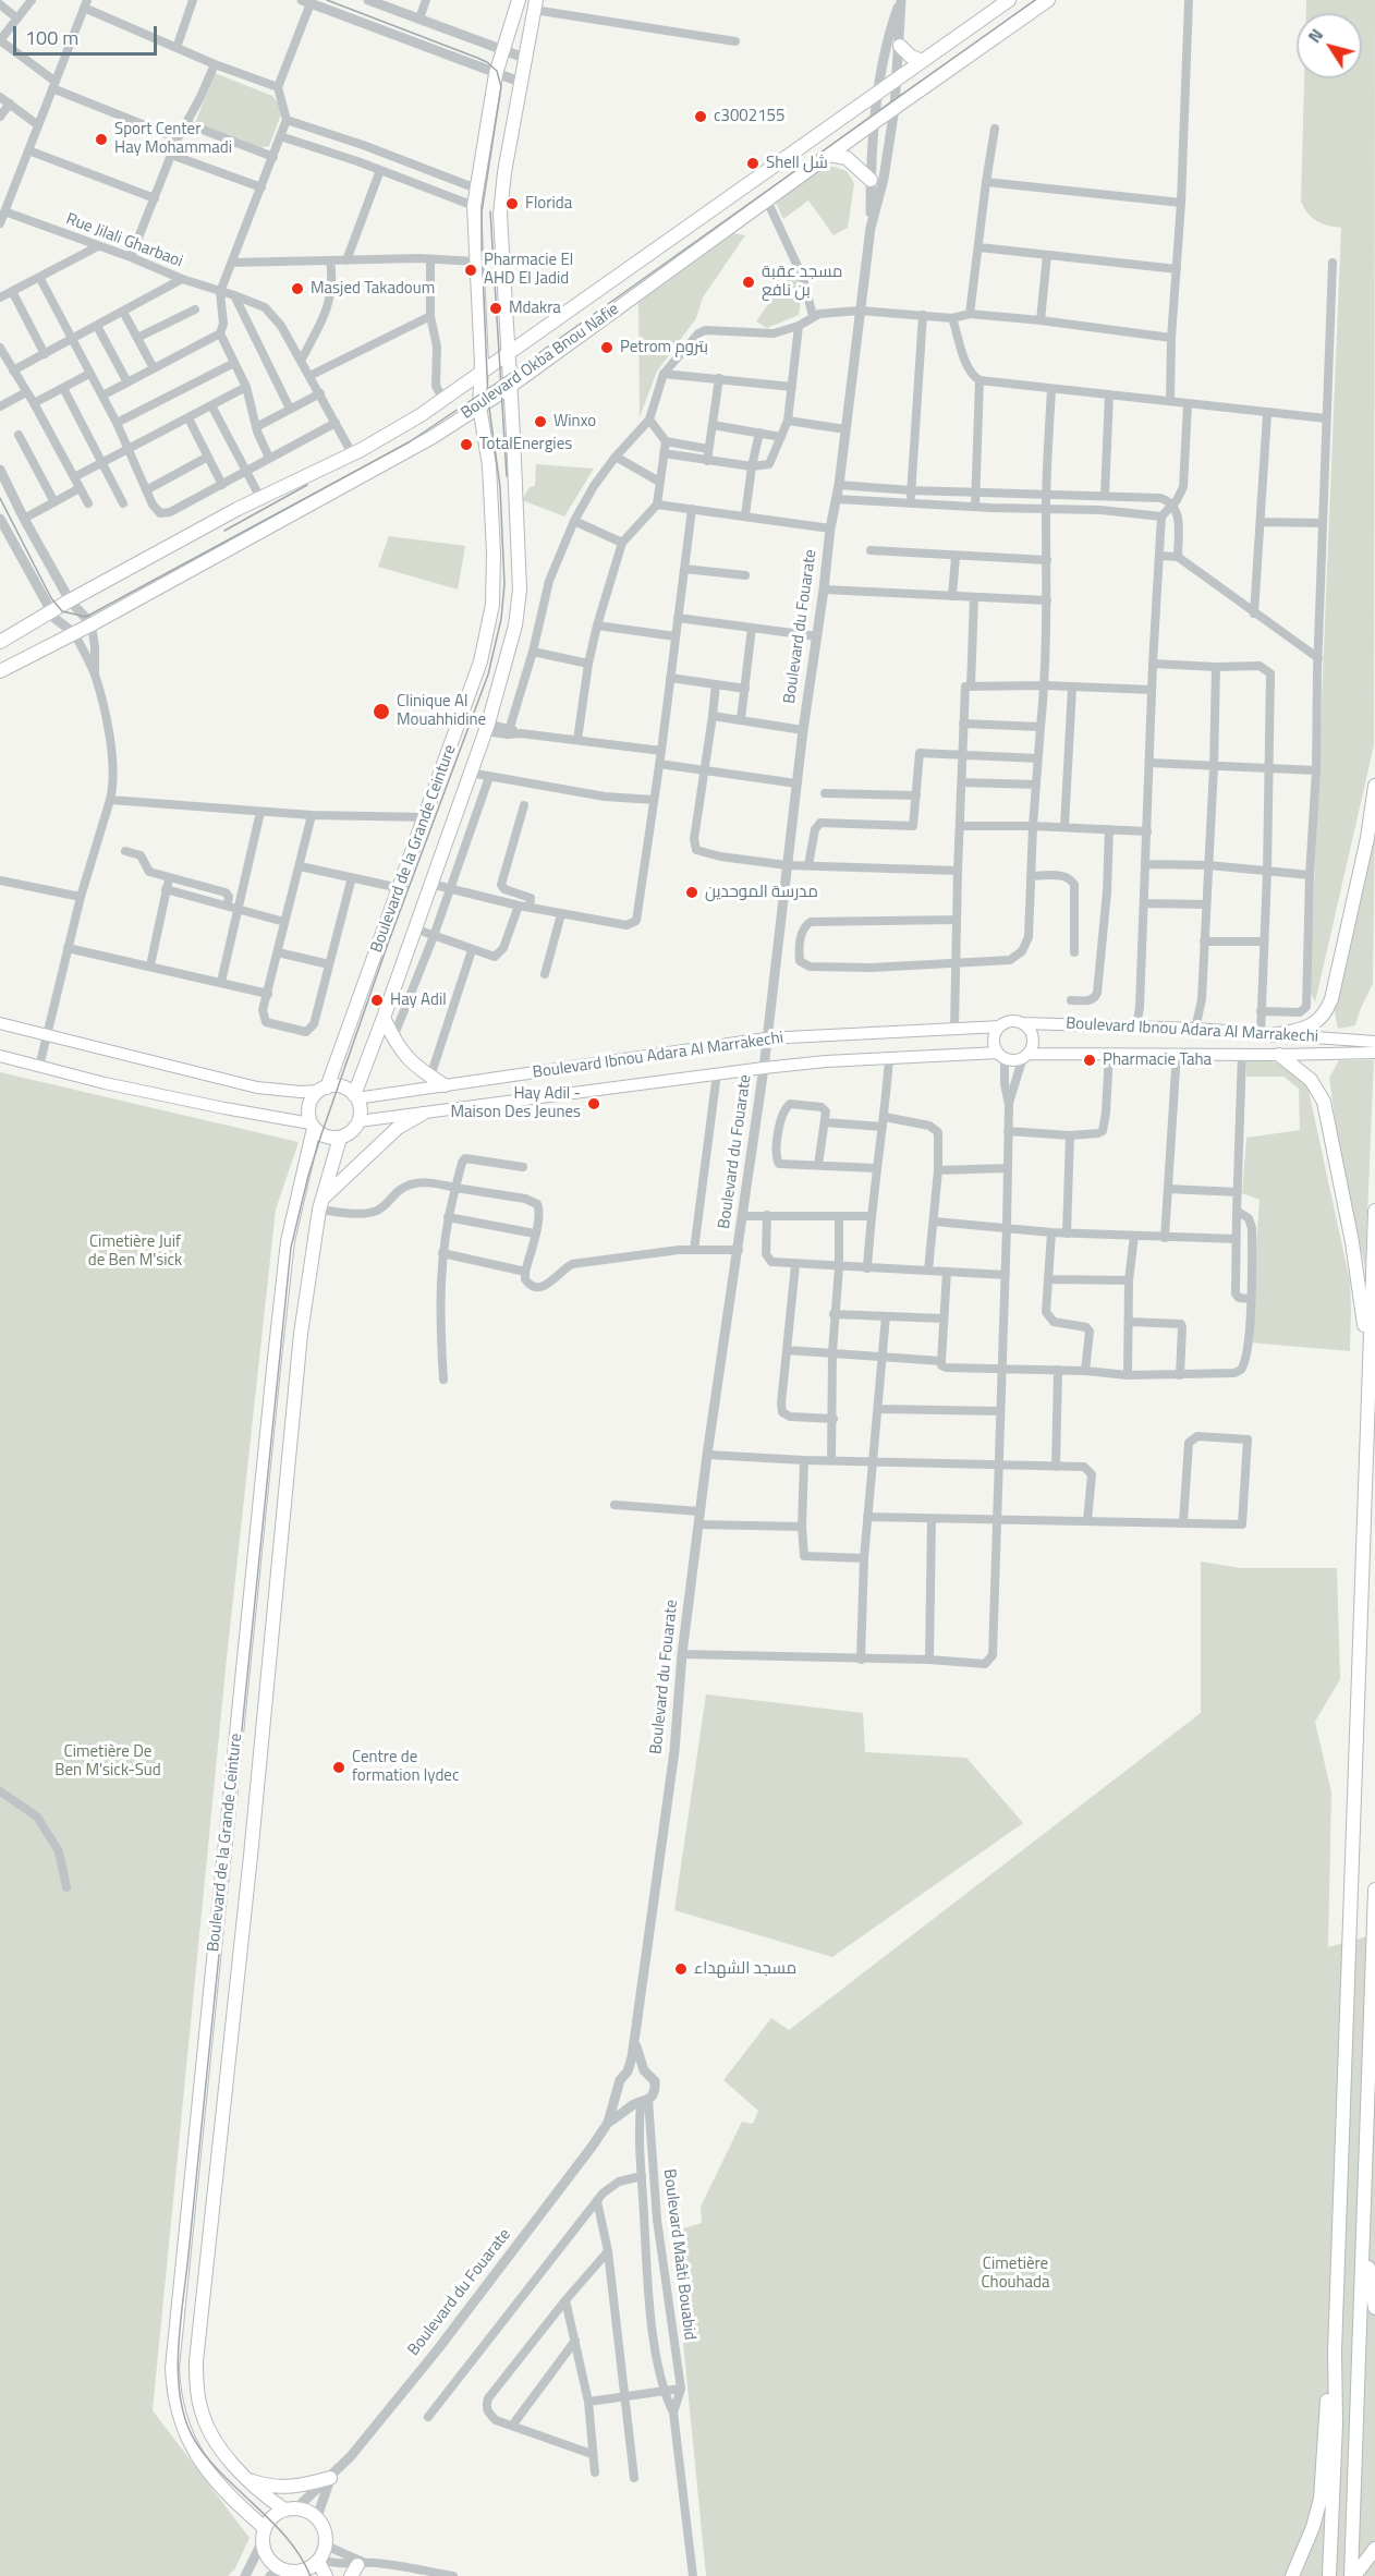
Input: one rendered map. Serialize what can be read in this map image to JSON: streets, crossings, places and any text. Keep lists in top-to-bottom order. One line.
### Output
{"streets":{"main road":["Boulevard Okba Bnou Nafie","Boulevard de la Grande Ceinture","Boulevard Ibnou Adara Al Marrakechi"],"street":["Rue Jilali Gharbaoi","Boulevard du Fouarate","Boulevard Maâti Bouabid"]},"crossings":[["Rue Jilali Gharbaoi","Boulevard Okba Bnou Nafie"],["Boulevard Okba Bnou Nafie","Boulevard du Fouarate"],["Boulevard Okba Bnou Nafie","Boulevard de la Grande Ceinture"],["Boulevard du Fouarate","Boulevard de la Grande Ceinture"],["Boulevard du Fouarate","Boulevard Ibnou Adara Al Marrakechi"],["Boulevard du Fouarate","Boulevard Maâti Bouabid"],["Boulevard de la Grande Ceinture","Boulevard Ibnou Adara Al Marrakechi"]],"parks":["Cimetière Juif de Ben M'sick","Cimetière De Ben M'sick-Sud","Cimetière Chouhada"],"places":["c3002155","Sport Center Hay Mohammadi","Shell شل","Florida","Pharmacie El AHD El Jadid","مسجد عقبة بن نافع","Masjed Takadoum","Mdakra","Petrom بتروم","Winxo","TotalEnergies","Clinique Al Mouahhidine","مدرسة الموحدين","Hay Adil","Pharmacie Taha","Hay Adil - Maison Des Jeunes","Centre de formation lydec","مسجد الشهداء"],"scale_bar":"100 m","north":"top left"}
